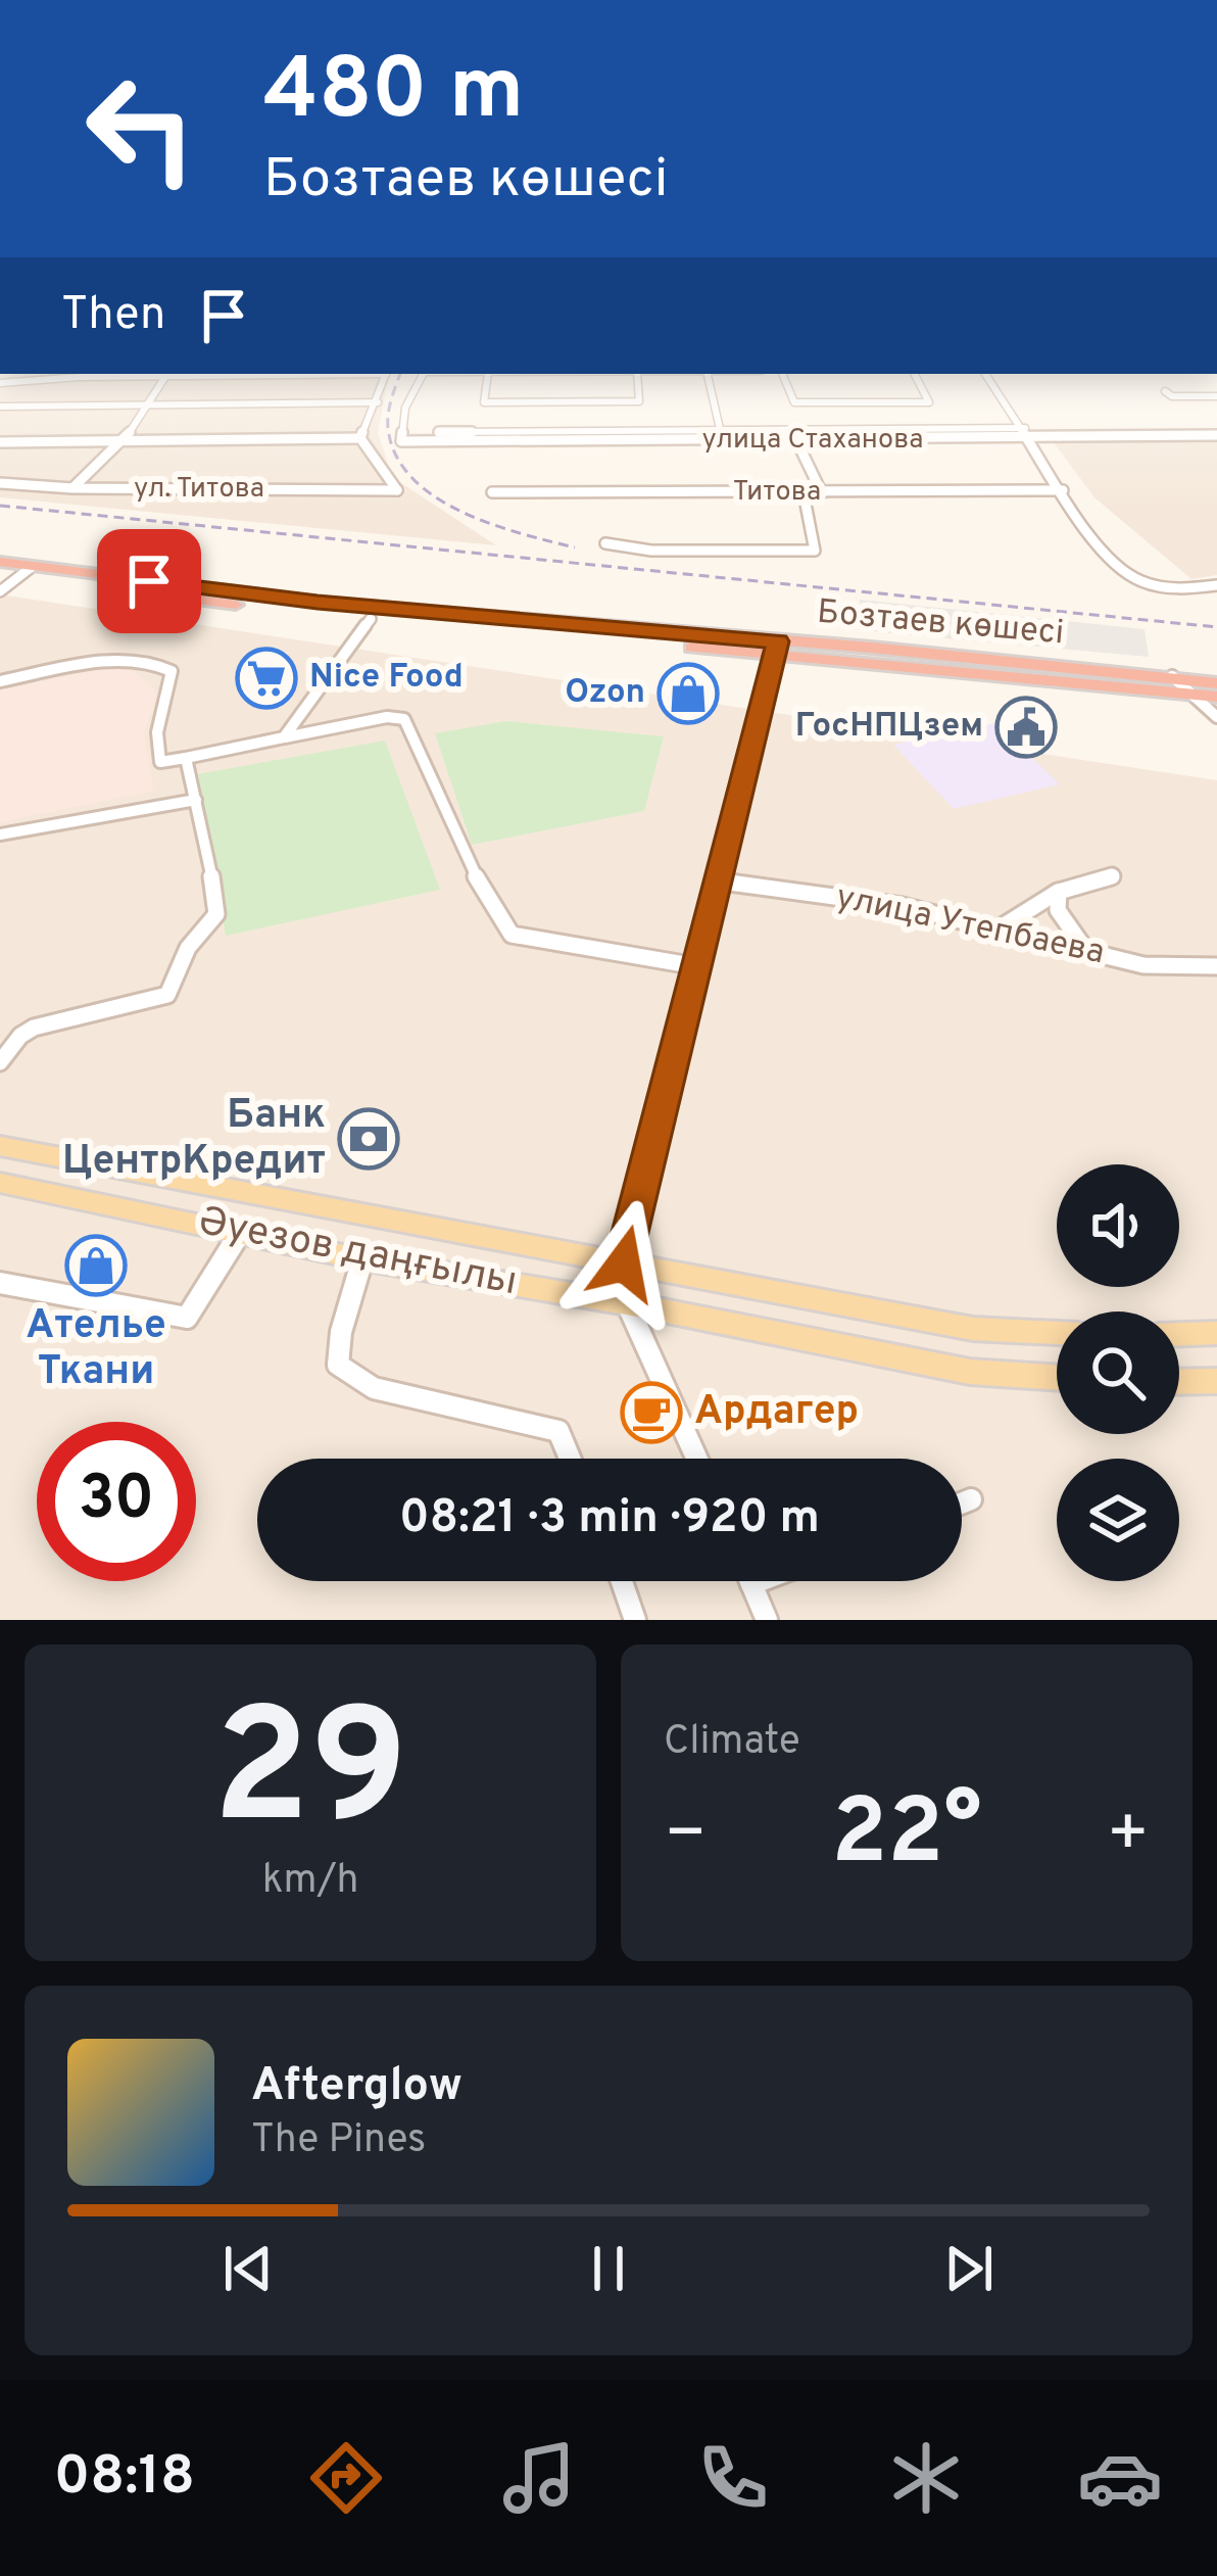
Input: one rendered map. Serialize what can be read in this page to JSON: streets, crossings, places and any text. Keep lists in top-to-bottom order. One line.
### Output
{"streets":{"highway":["Бозтаев көшесі"],"main road":["Әуезов даңғылы"],"street":["улица Стаханова","ул. Титова","Титова","улица Утепбаева"]},"places":{"supermarket":["Nice Food"],"shop":["Ozon","Ателье Ткани"],"public building":["ГосНПЦзем"],"bank":["Банк ЦентрКредит"],"cafe":["Ардагер"]},"page":{"turn":["480 m","Бозтаев көшесі"],"then":"Then","limit":"30","trip":"08:21 · 3 min · 920 m","tile":[["29","km/h"],"Climate"],"heat":["−","22°","+"],"song":["Afterglow","The Pines"],"tabs":"08:18"}}
